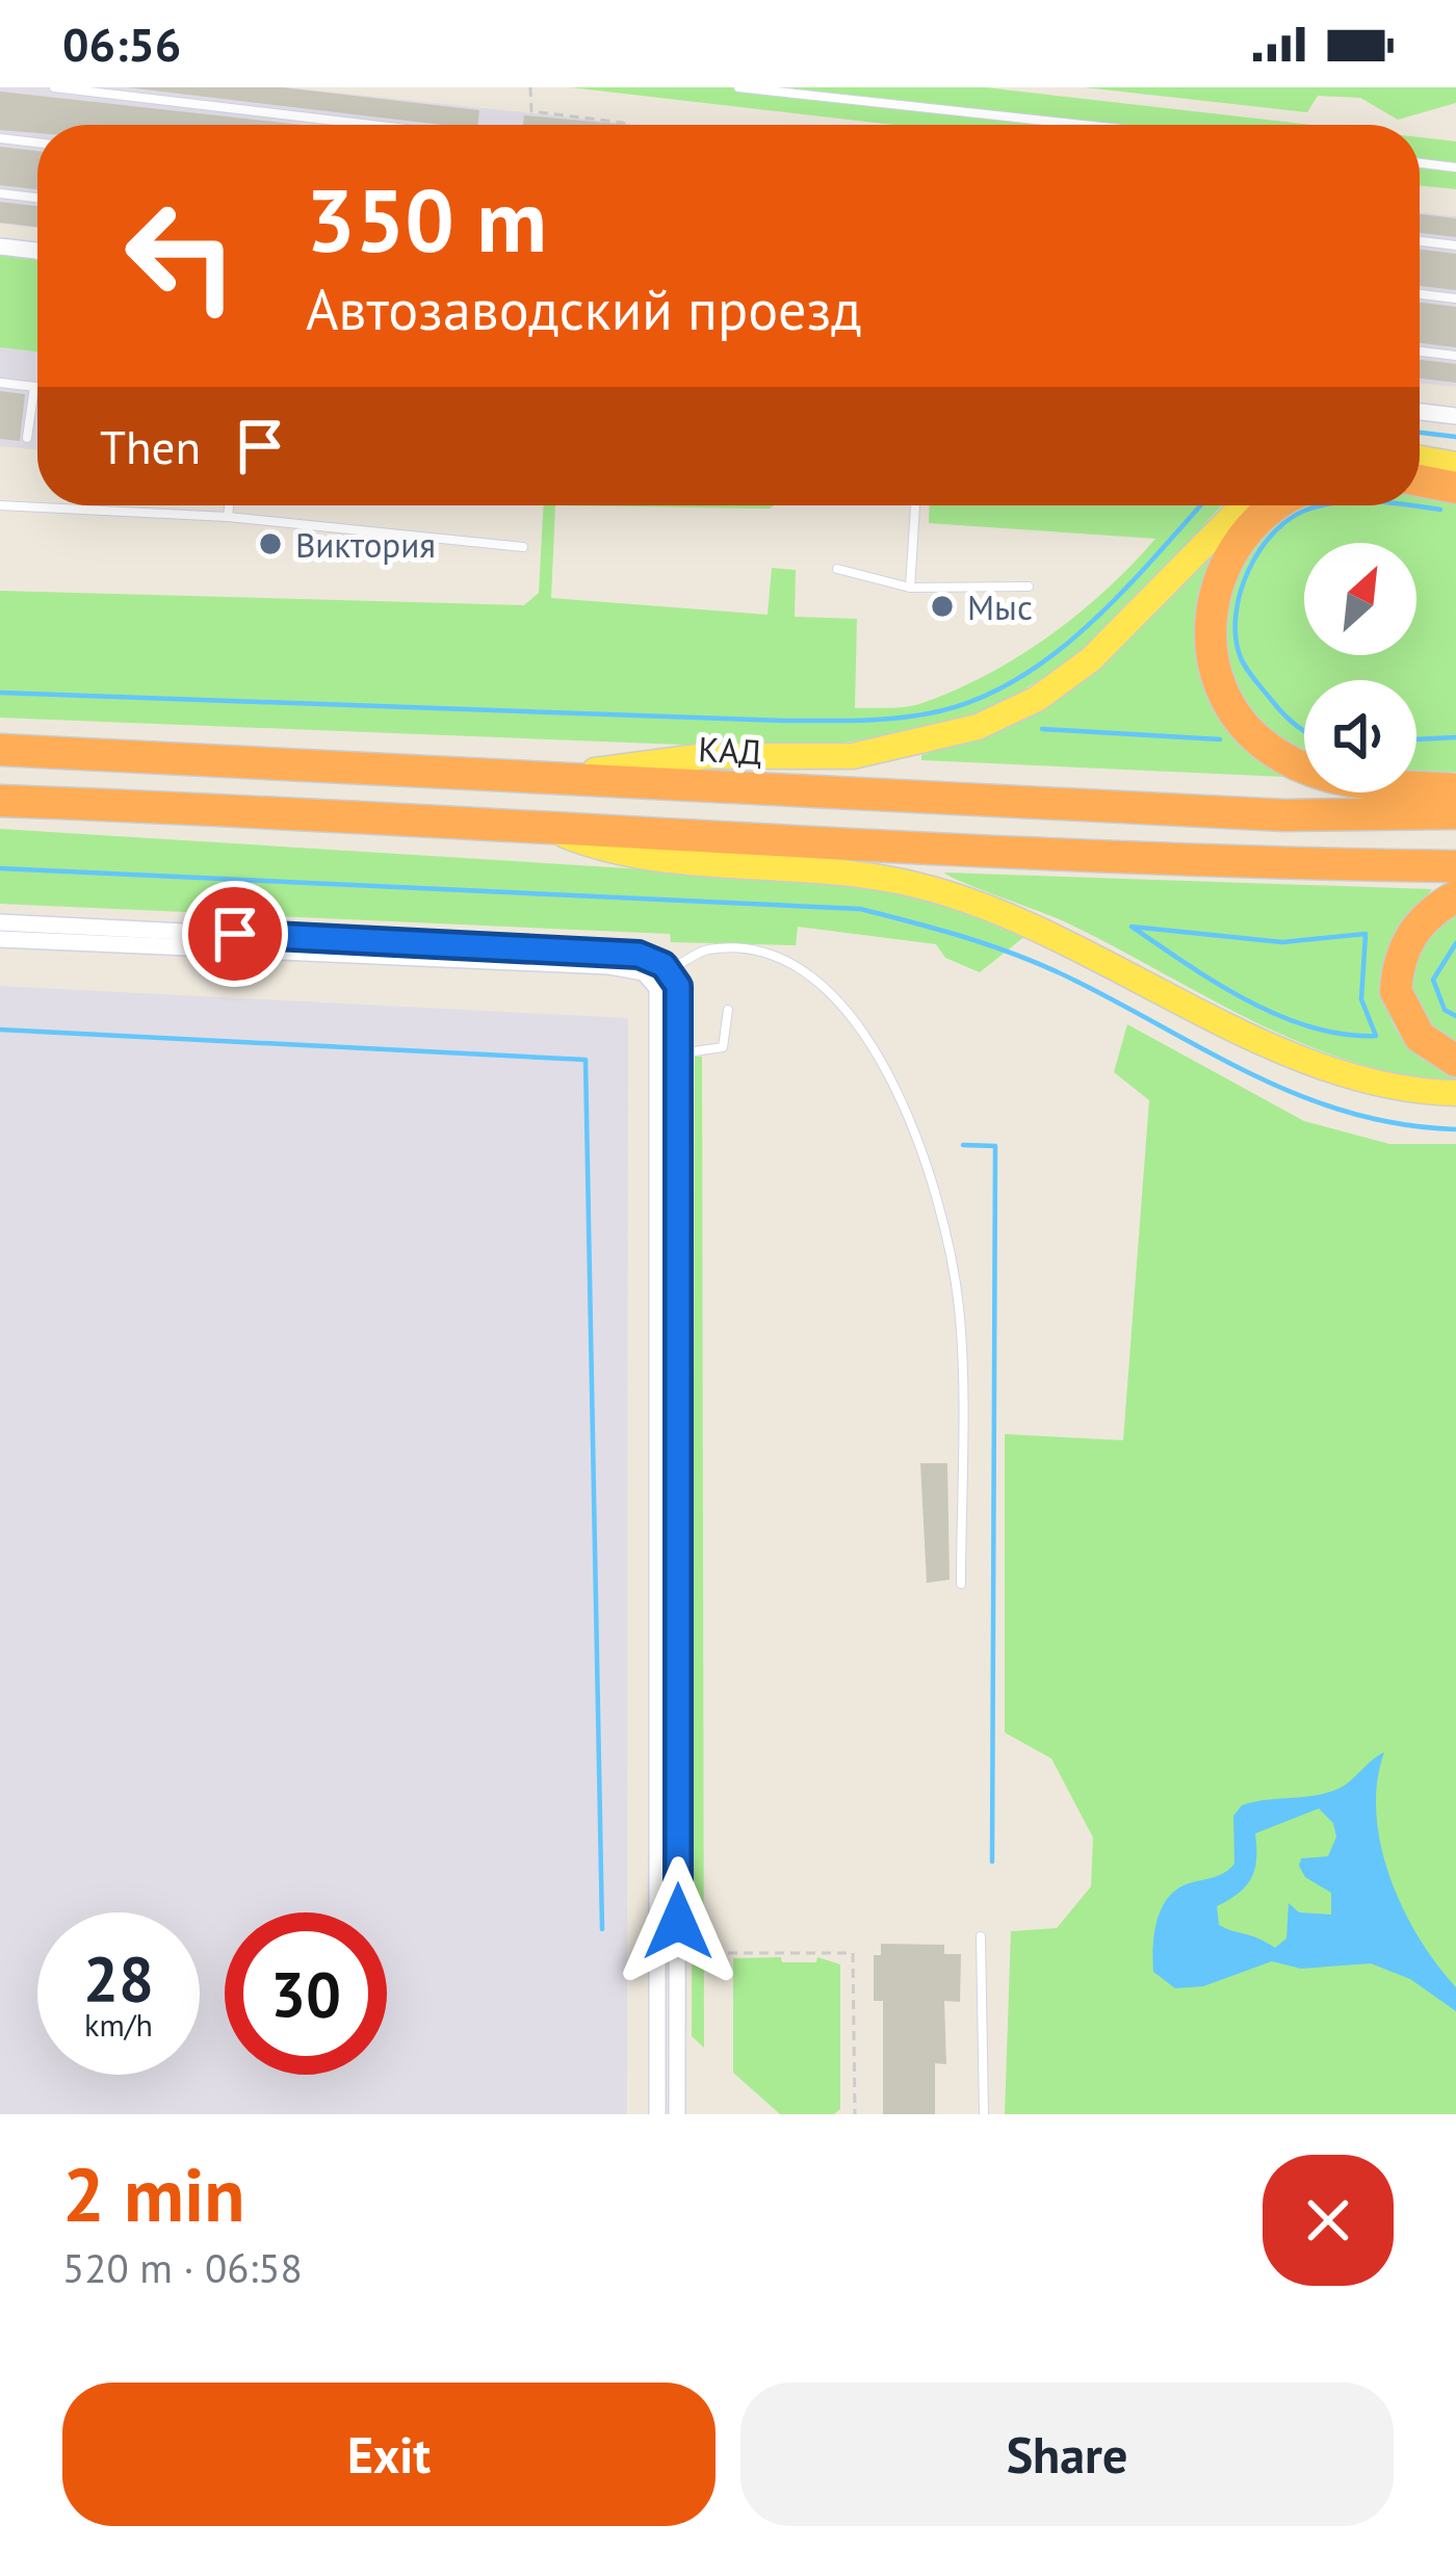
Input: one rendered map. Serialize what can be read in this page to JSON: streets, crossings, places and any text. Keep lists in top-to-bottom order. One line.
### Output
{"streets":{"highway":["КАД"]},"places":["Виктория","Мыс"],"north":"top right","page":{"status":"06:56","turn":["350 m","Автозаводский проезд"],"then":"Then","speed":"28 km/h","limit":"30","heading":["2 min","520 m · 06:58"],"buttons":["Exit","Share"]}}
